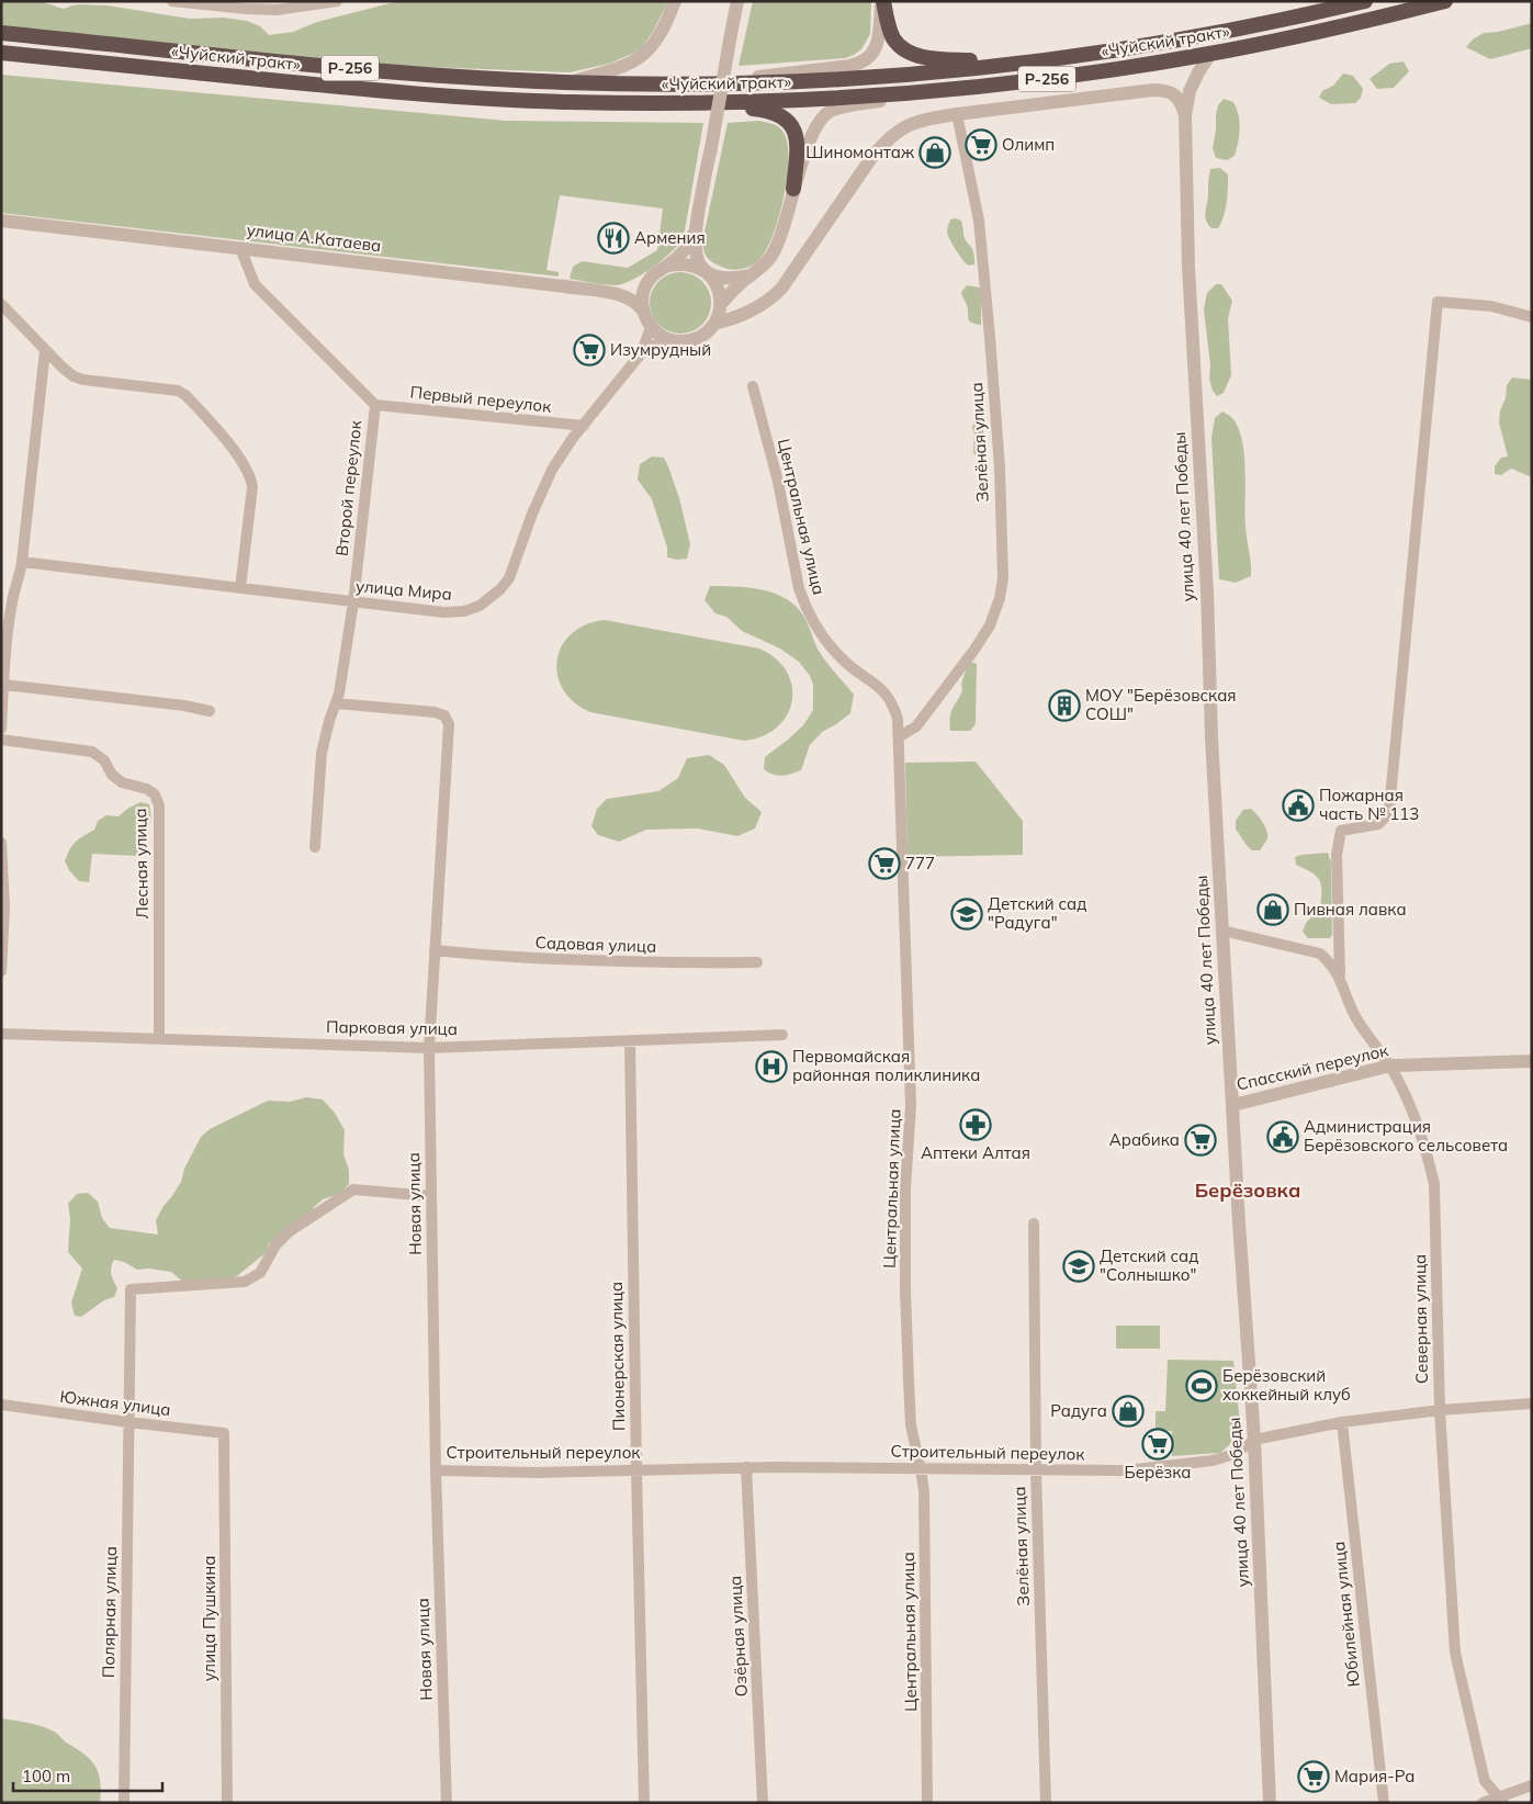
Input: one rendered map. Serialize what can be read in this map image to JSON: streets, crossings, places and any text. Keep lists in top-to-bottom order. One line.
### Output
{"streets":{"highway":["«Чуйский тракт»","Р-256"],"street":["улица А.Катаева","Первый переулок","Зелёная улица","Второй переулок","Центральная улица","улица 40 лет Победы","улица Мира","Лесная улица","Садовая улица","Парковая улица","Спасский переулок","Новая улица","Северная улица","Пионерская улица","Южная улица","Строительный переулок","Полярная улица","Юбилейная улица","улица Пушкина","Озёрная улица"]},"crossings":[["«Чуйский тракт»","улица 40 лет Победы"],["улица А.Катаева","Второй переулок"],["Первый переулок","Второй переулок"],["Первый переулок","улица Мира"],["Зелёная улица","Центральная улица"],["Зелёная улица","Строительный переулок"],["Второй переулок","улица Мира"],["Второй переулок","Новая улица"],["Центральная улица","Строительный переулок"],["улица 40 лет Победы","Спасский переулок"],["улица 40 лет Победы","Северная улица"],["улица 40 лет Победы","Строительный переулок"],["Лесная улица","Парковая улица"],["Садовая улица","Новая улица"],["Парковая улица","Новая улица"],["Парковая улица","Пионерская улица"],["Спасский переулок","Северная улица"],["Новая улица","Строительный переулок"],["Новая улица","Полярная улица"],["Северная улица","Строительный переулок"],["Пионерская улица","Строительный переулок"],["Южная улица","Полярная улица"],["Южная улица","улица Пушкина"],["Строительный переулок","Юбилейная улица"],["Строительный переулок","Озёрная улица"]],"districts":["Берёзовка"],"places":{"supermarket":["Олимп","Изумрудный","777","Арабика","Берёзка","Мария-Ра"],"shop":["Шиномонтаж","Пивная лавка","Радуга"],"restaurant":["Армения"],"building":["МОУ \"Берёзовская СОШ\""],"public building":["Пожарная часть № 113","Администрация Берёзовского сельсовета"],"school or university":["Детский сад \"Радуга\"","Детский сад \"Солнышко\""],"hospital":["Первомайская районная поликлиника"],"pharmacy":["Аптеки Алтая"],"sports":["Берёзовский хоккейный клуб"]},"scale_bar":"100 m"}
